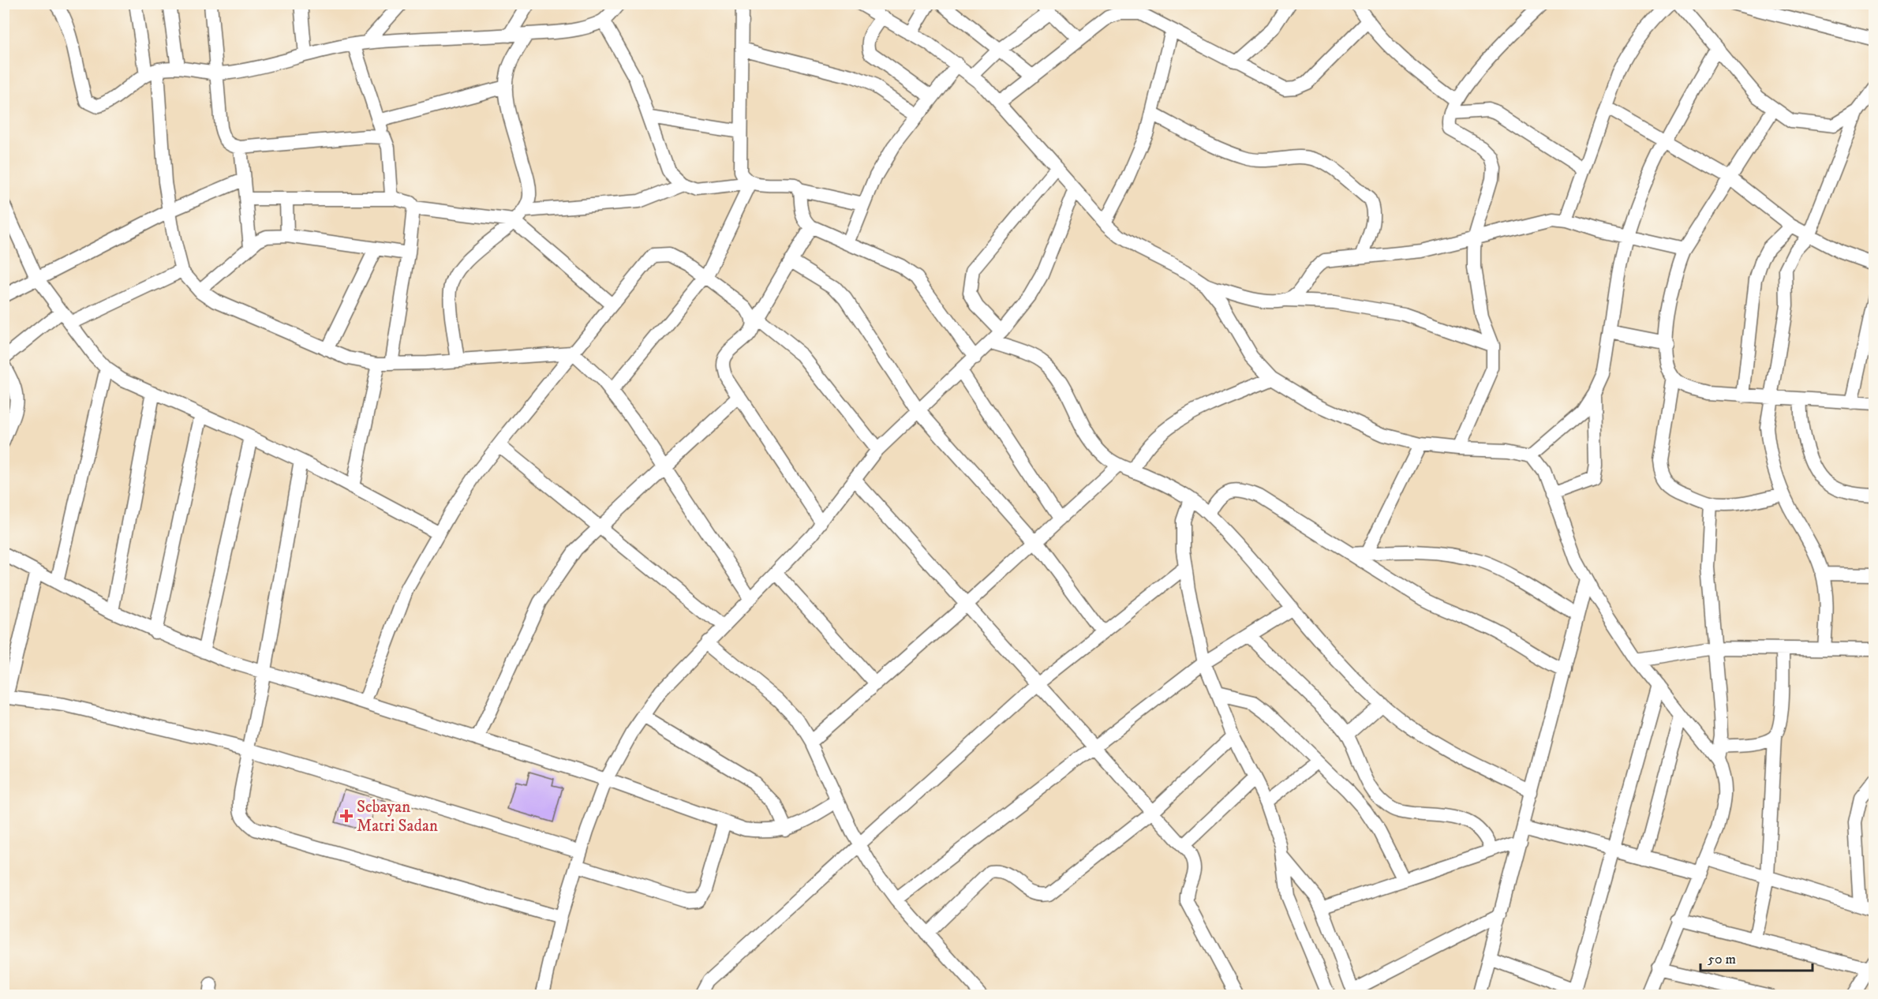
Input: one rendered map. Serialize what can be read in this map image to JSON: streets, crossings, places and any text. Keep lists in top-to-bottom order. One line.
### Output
{"places":{"health":["Sebayan Matri Sadan"]},"scale_bar":"50 m"}
